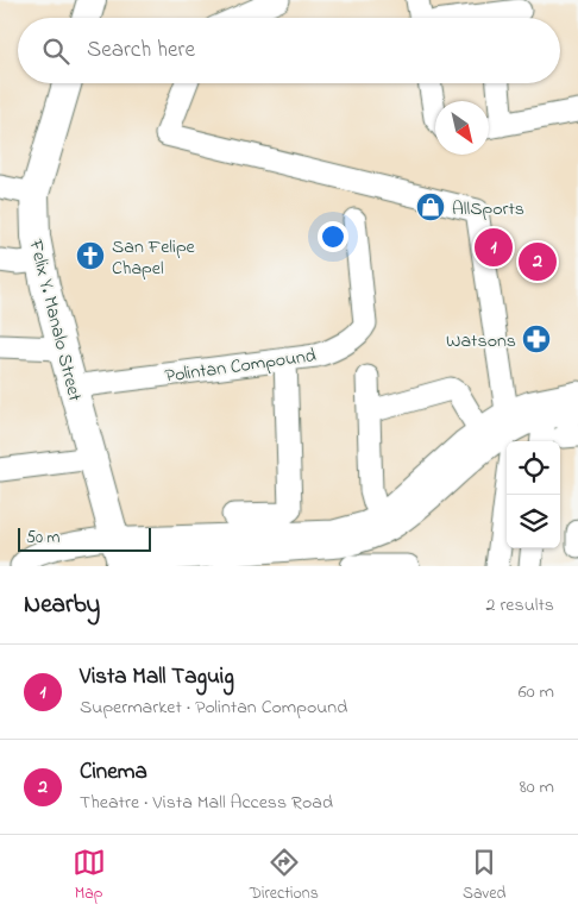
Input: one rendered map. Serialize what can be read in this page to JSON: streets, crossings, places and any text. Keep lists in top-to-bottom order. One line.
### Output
{"streets":{"main road":["Felix Y. Manalo Street"],"street":["Polintan Compound"]},"crossings":[["Felix Y. Manalo Street","Polintan Compound"]],"places":{"shop":["AllSports"],"church":["San Felipe Chapel"],"pharmacy":["Watsons"]},"scale_bar":"50 m","north":"bottom right","page":{"search":"Search here","pins":["1","2"],"scale":"50 m","heading":["Nearby","2 results"],"list":[{"mark":"1","name":"Vista Mall Taguig","note":"Supermarket · Polintan Compound","value":"60 m"},{"mark":"2","name":"Cinema","note":"Theatre · Vista Mall Access Road","value":"80 m"}],"nav":["Map","Directions","Saved"]}}
